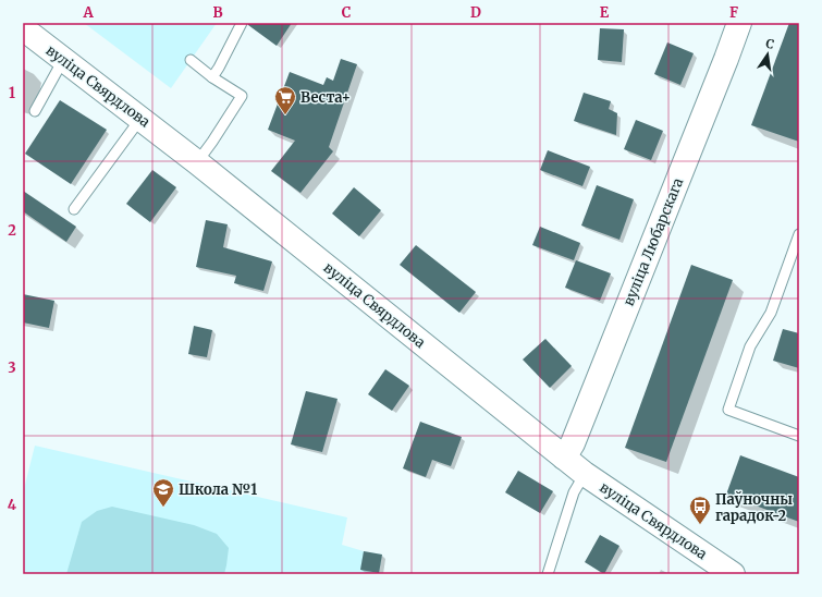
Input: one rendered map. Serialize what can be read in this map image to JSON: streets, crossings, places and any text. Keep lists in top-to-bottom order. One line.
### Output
{"streets":{"street":["вуліца Свярдлова","вуліца Любарскага"]},"crossings":[["вуліца Свярдлова","вуліца Любарскага"]],"places":{"supermarket":["Веста+"],"school or university":["Школа №1"],"bus stop":["Паўночны гарадок-2"]},"north":"top","grid":{"columns":["A","B","C","D","E","F"],"rows":["1","2","3","4"]}}
